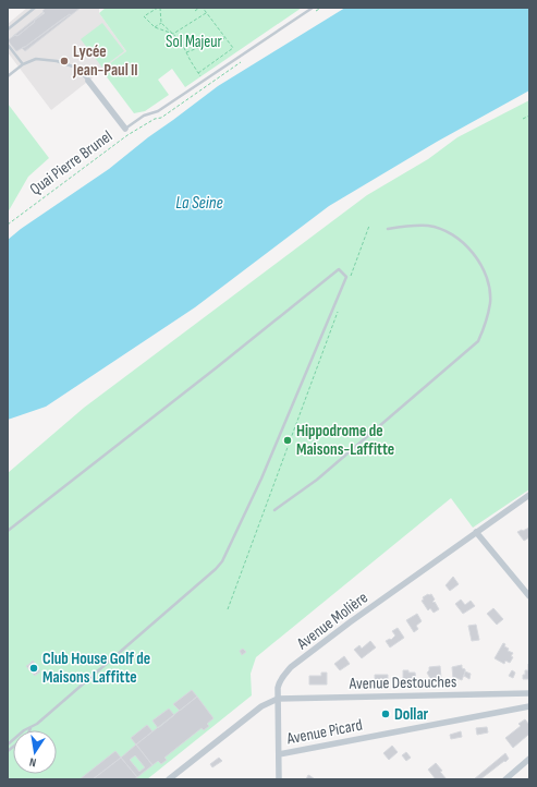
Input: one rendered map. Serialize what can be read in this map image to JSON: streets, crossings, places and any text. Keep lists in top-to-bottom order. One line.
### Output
{"streets":{"street":["Avenue Molière","Avenue Destouches","Avenue Picard"],"lane":["Quai Pierre Brunel"]},"crossings":[["Avenue Molière","Avenue Destouches"],["Avenue Molière","Avenue Picard"]],"water":["La Seine"],"parks":["Sol Majeur"],"places":["Lycée Jean-Paul II","Hippodrome de Maisons-Laffitte","Club House Golf de Maisons Laffitte","Dollar"],"north":"bottom"}
